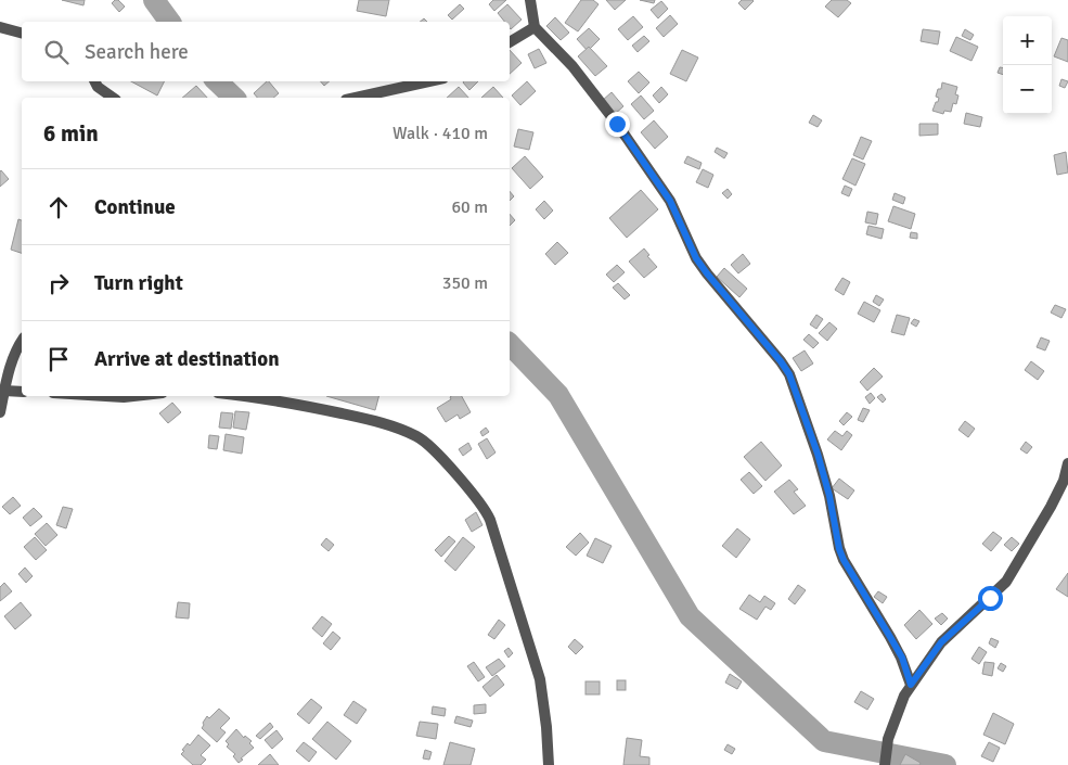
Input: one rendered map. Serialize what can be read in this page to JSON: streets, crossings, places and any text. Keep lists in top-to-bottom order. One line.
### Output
{"page":{"map_buttons":["+","−"],"search":"Search here","heading":["6 min","Walk · 410 m"],"list":[["Continue","60 m"],["Turn right","350 m"],"Arrive at destination"]}}
